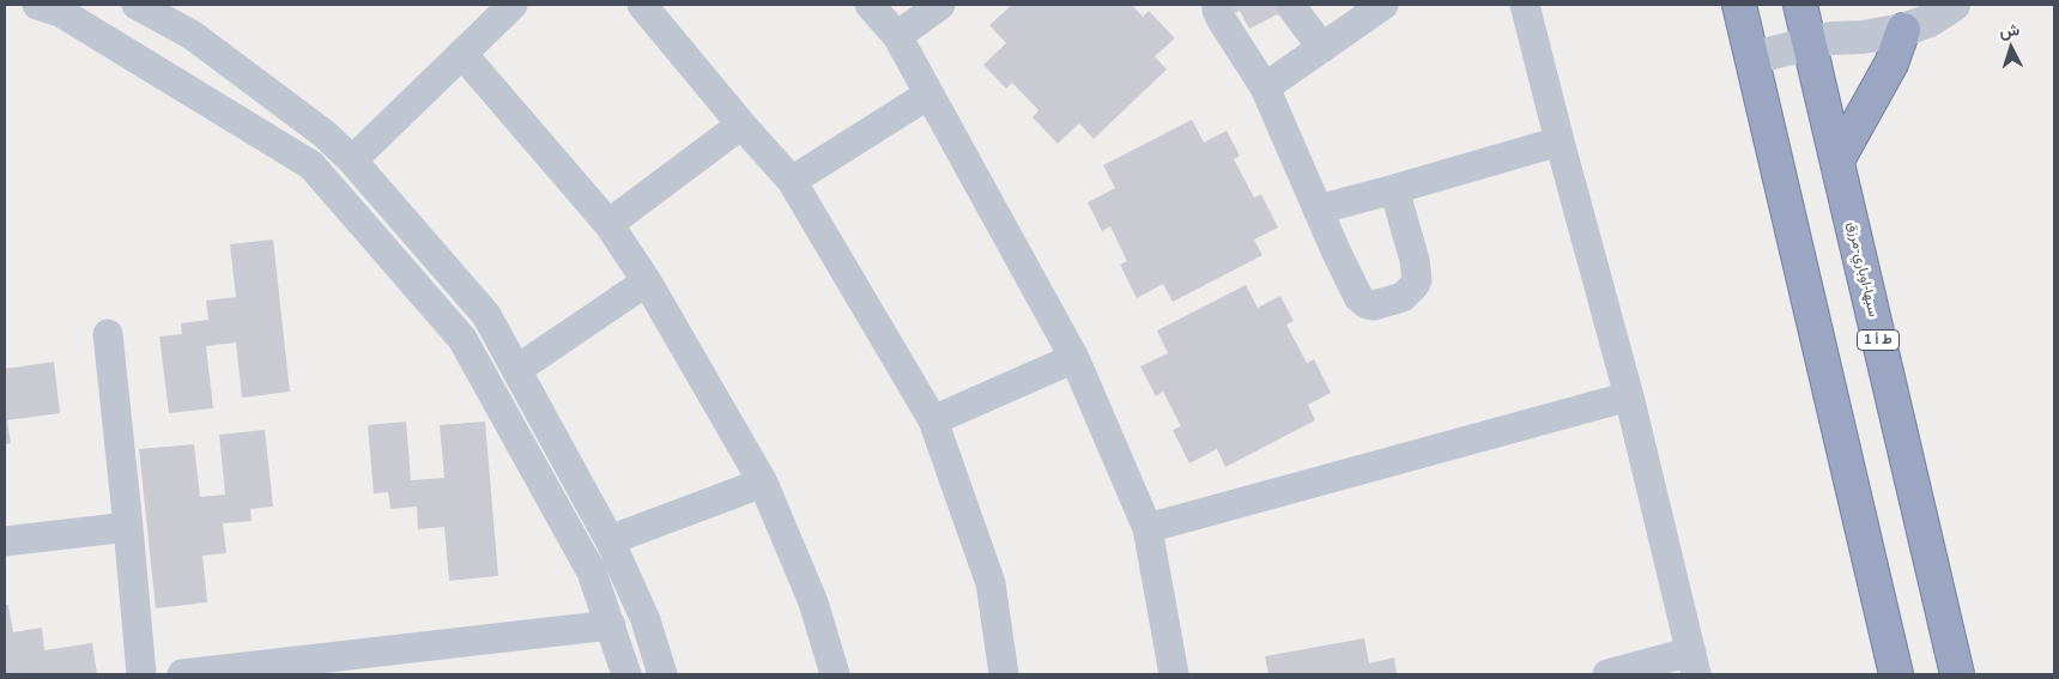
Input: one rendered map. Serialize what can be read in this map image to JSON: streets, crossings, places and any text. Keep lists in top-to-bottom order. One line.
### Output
{"streets":{"highway":["سبها-اوباري-مرزق","ط أ 1"]},"north":"top"}
